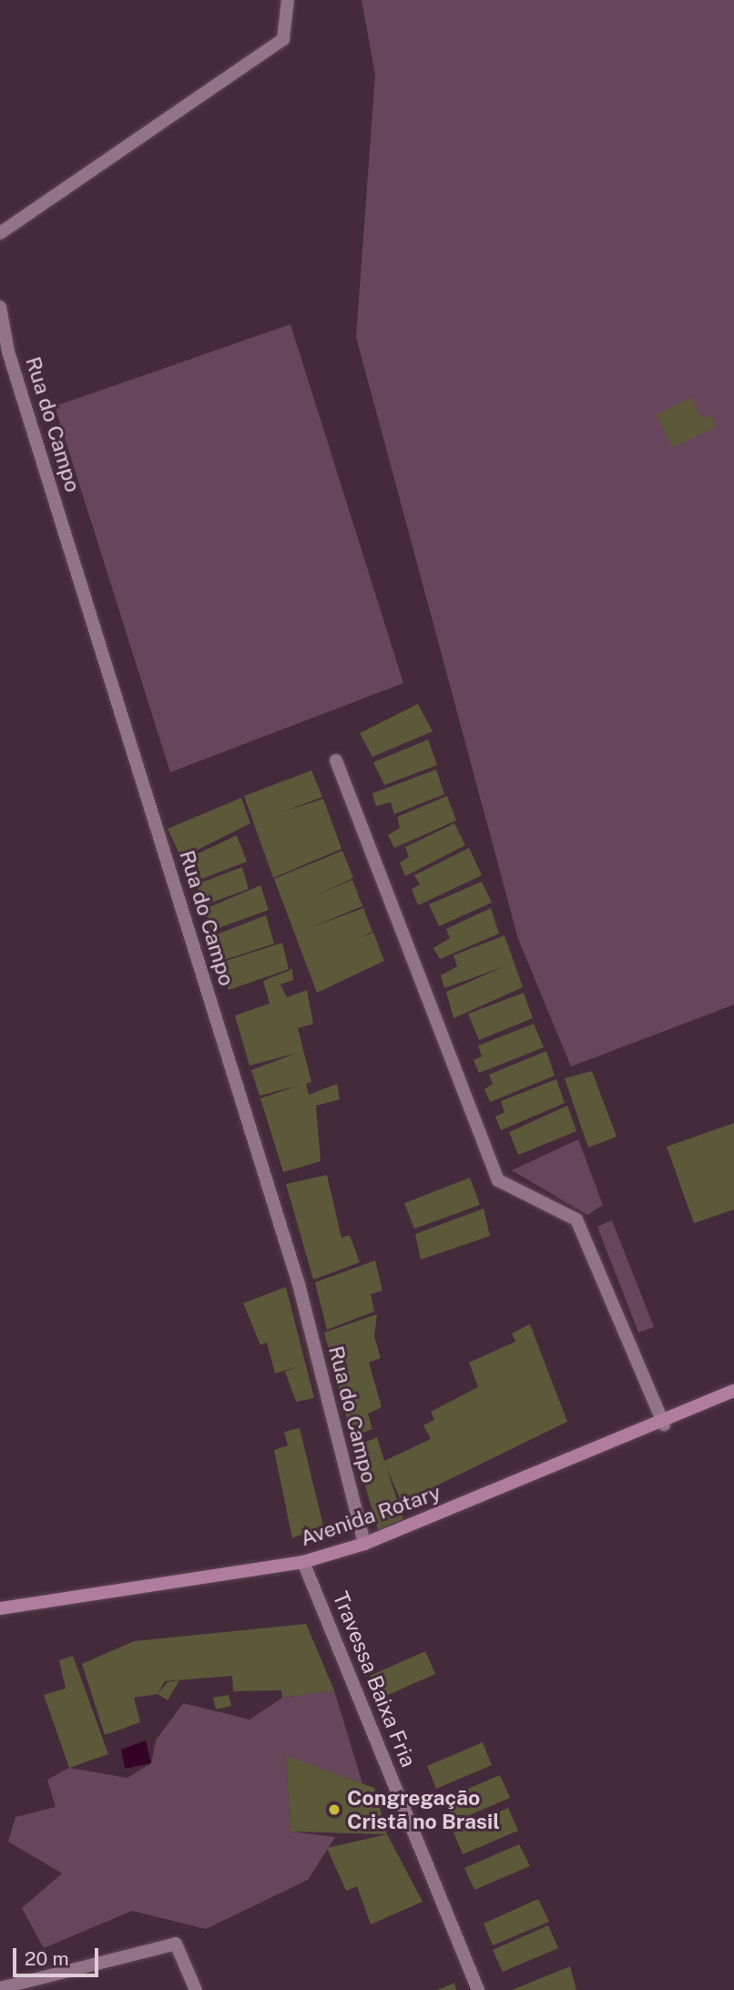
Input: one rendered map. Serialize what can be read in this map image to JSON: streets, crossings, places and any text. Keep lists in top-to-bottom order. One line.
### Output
{"streets":{"main road":["Avenida Rotary"],"street":["Rua do Campo","Travessa Baixa Fria"]},"crossings":[["Rua do Campo","Avenida Rotary"],["Avenida Rotary","Travessa Baixa Fria"]],"places":["Congregação Cristã no Brasil"],"scale_bar":"20 m"}
